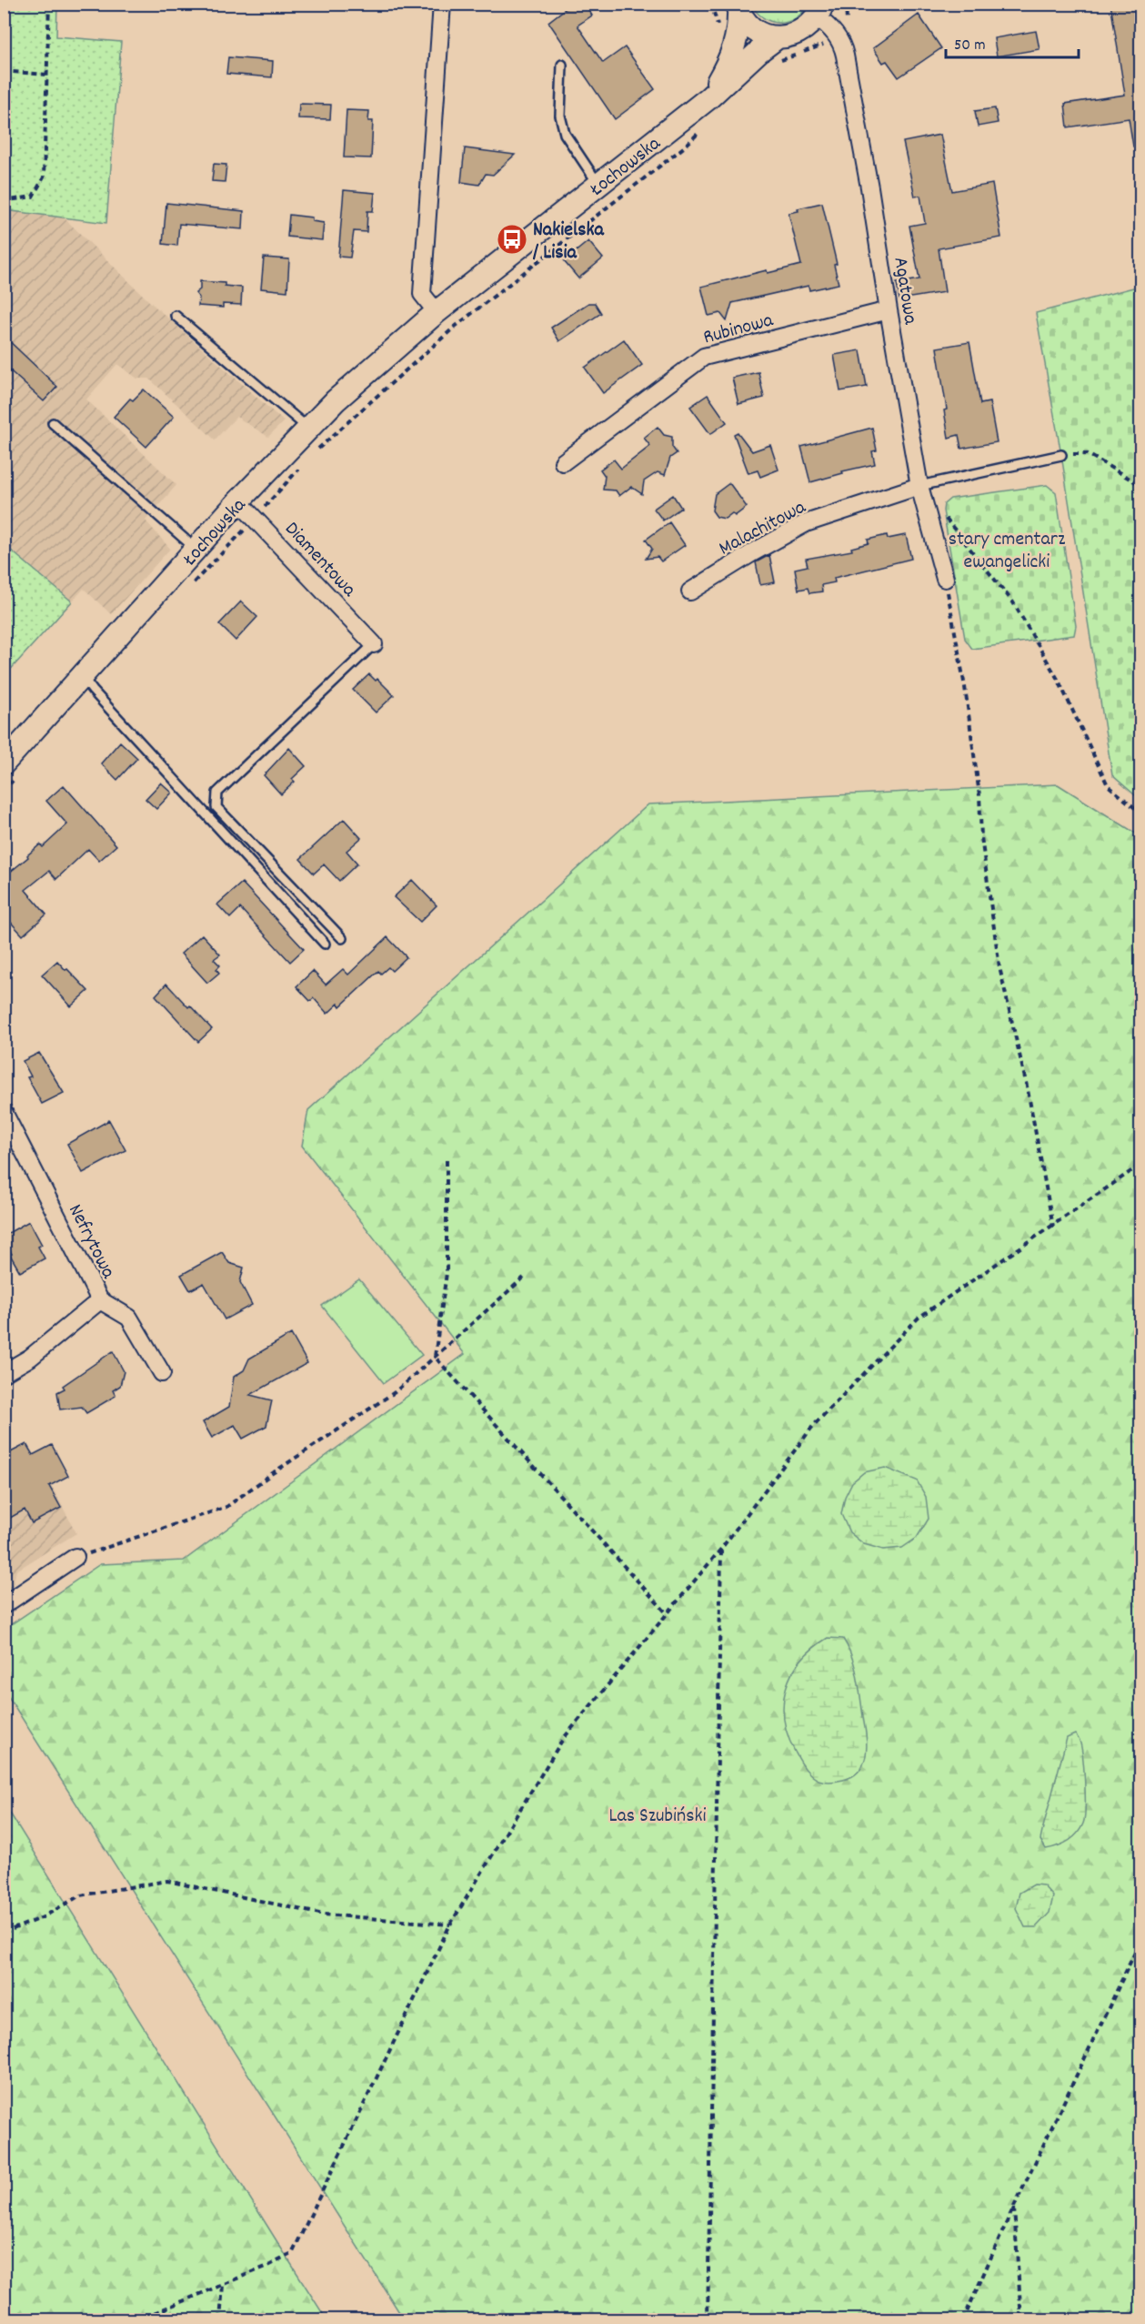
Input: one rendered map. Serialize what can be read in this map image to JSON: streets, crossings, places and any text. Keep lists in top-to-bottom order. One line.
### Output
{"streets":{"main road":["Łochowska"],"street":["Agatowa","Rubinowa","Malachitowa","Diamentowa","Nefrytowa"]},"crossings":[["Łochowska","Diamentowa"],["Agatowa","Rubinowa"],["Agatowa","Malachitowa"]],"parks":["stary cmentarz ewangelicki","Las Szubiński"],"places":{"bus stop":["Nakielska / Lisia"]},"scale_bar":"50 m"}
